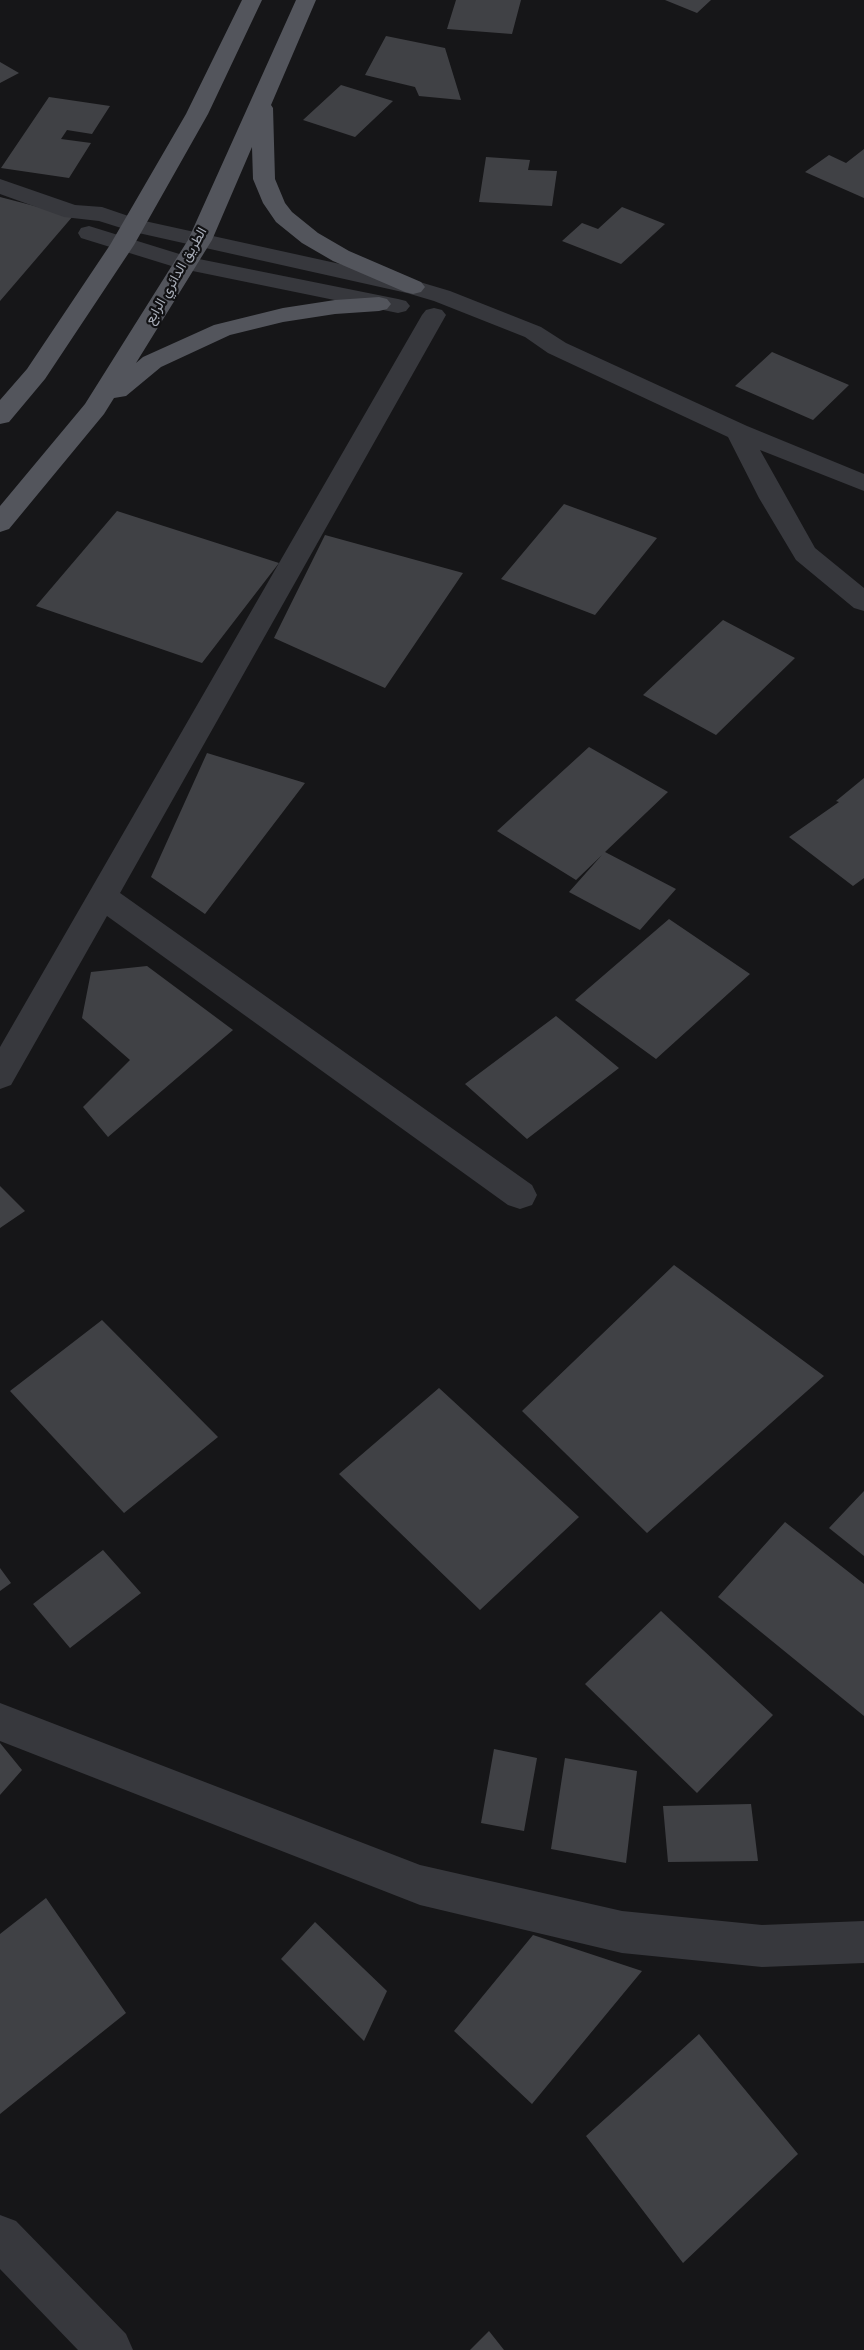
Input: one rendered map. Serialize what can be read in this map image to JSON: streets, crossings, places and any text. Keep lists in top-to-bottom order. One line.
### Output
{"streets":{"main road":["الطريق الدائري الرابع"]}}
